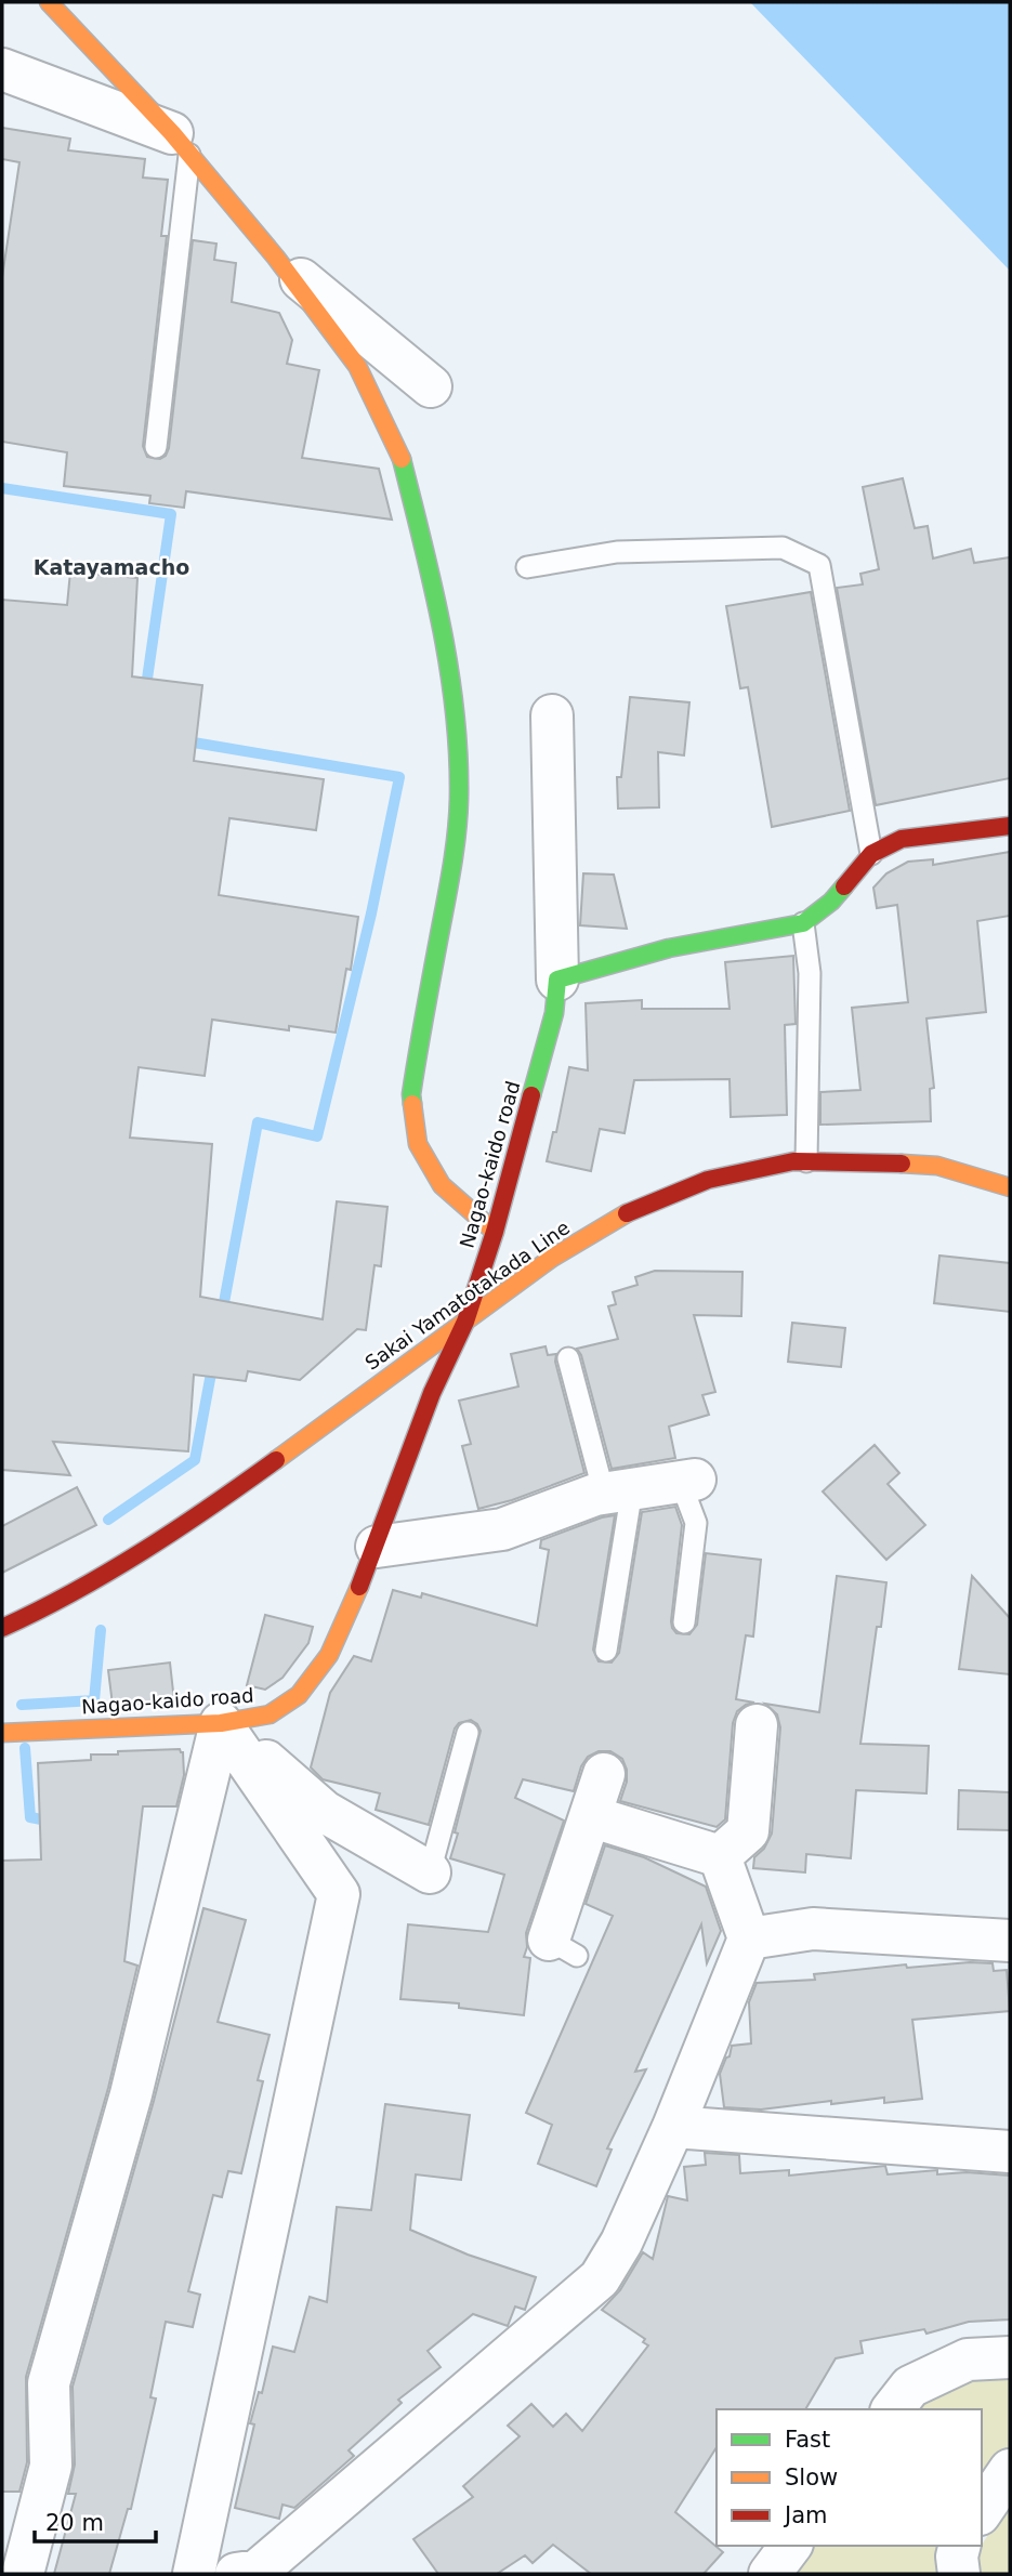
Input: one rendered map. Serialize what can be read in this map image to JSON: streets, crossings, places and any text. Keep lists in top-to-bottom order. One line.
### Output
{"streets":{"street":["Nagao-kaido road","Sakai Yamatotakada Line"]},"crossings":[["Nagao-kaido road","Sakai Yamatotakada Line"]],"districts":["Katayamacho"],"legend":["Fast","Slow","Jam"],"scale_bar":"20 m"}
